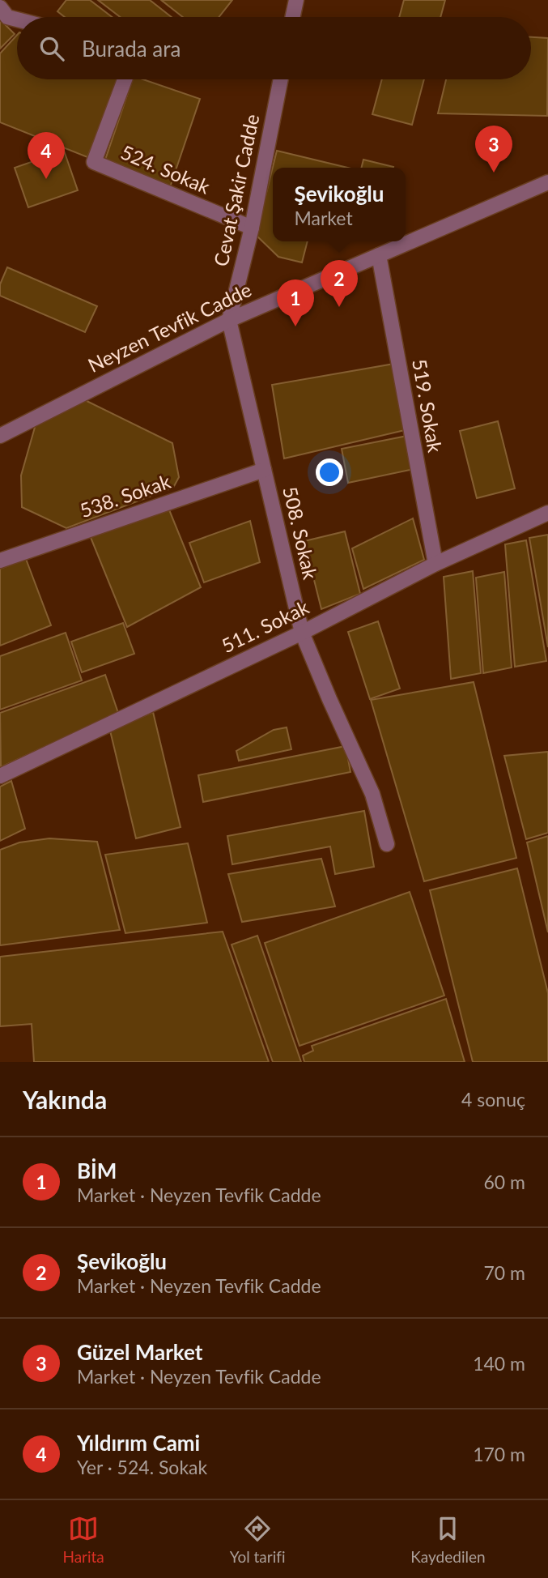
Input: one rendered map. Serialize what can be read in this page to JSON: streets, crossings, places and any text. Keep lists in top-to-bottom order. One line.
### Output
{"streets":{"street":["524. Sokak","Cevat Şakir Cadde","Neyzen Tevfik Cadde","519. Sokak","538. Sokak","508. Sokak","511. Sokak"]},"crossings":[["524. Sokak","Cevat Şakir Cadde"],["Cevat Şakir Cadde","Neyzen Tevfik Cadde"],["Cevat Şakir Cadde","508. Sokak"],["Neyzen Tevfik Cadde","519. Sokak"],["Neyzen Tevfik Cadde","508. Sokak"],["519. Sokak","511. Sokak"],["538. Sokak","508. Sokak"],["508. Sokak","511. Sokak"]],"page":{"search":"Burada ara","pins":["3","4","2","1"],"popup":["Şevikoğlu","Market"],"heading":["Yakında","4 sonuç"],"list":[{"mark":"1","name":"BİM","note":"Market · Neyzen Tevfik Cadde","value":"60 m"},{"mark":"2","name":"Şevikoğlu","note":"Market · Neyzen Tevfik Cadde","value":"70 m"},{"mark":"3","name":"Güzel Market","note":"Market · Neyzen Tevfik Cadde","value":"140 m"},{"mark":"4","name":"Yıldırım Cami","note":"Yer · 524. Sokak","value":"170 m"}],"nav":["Harita","Yol tarifi","Kaydedilen"]}}
